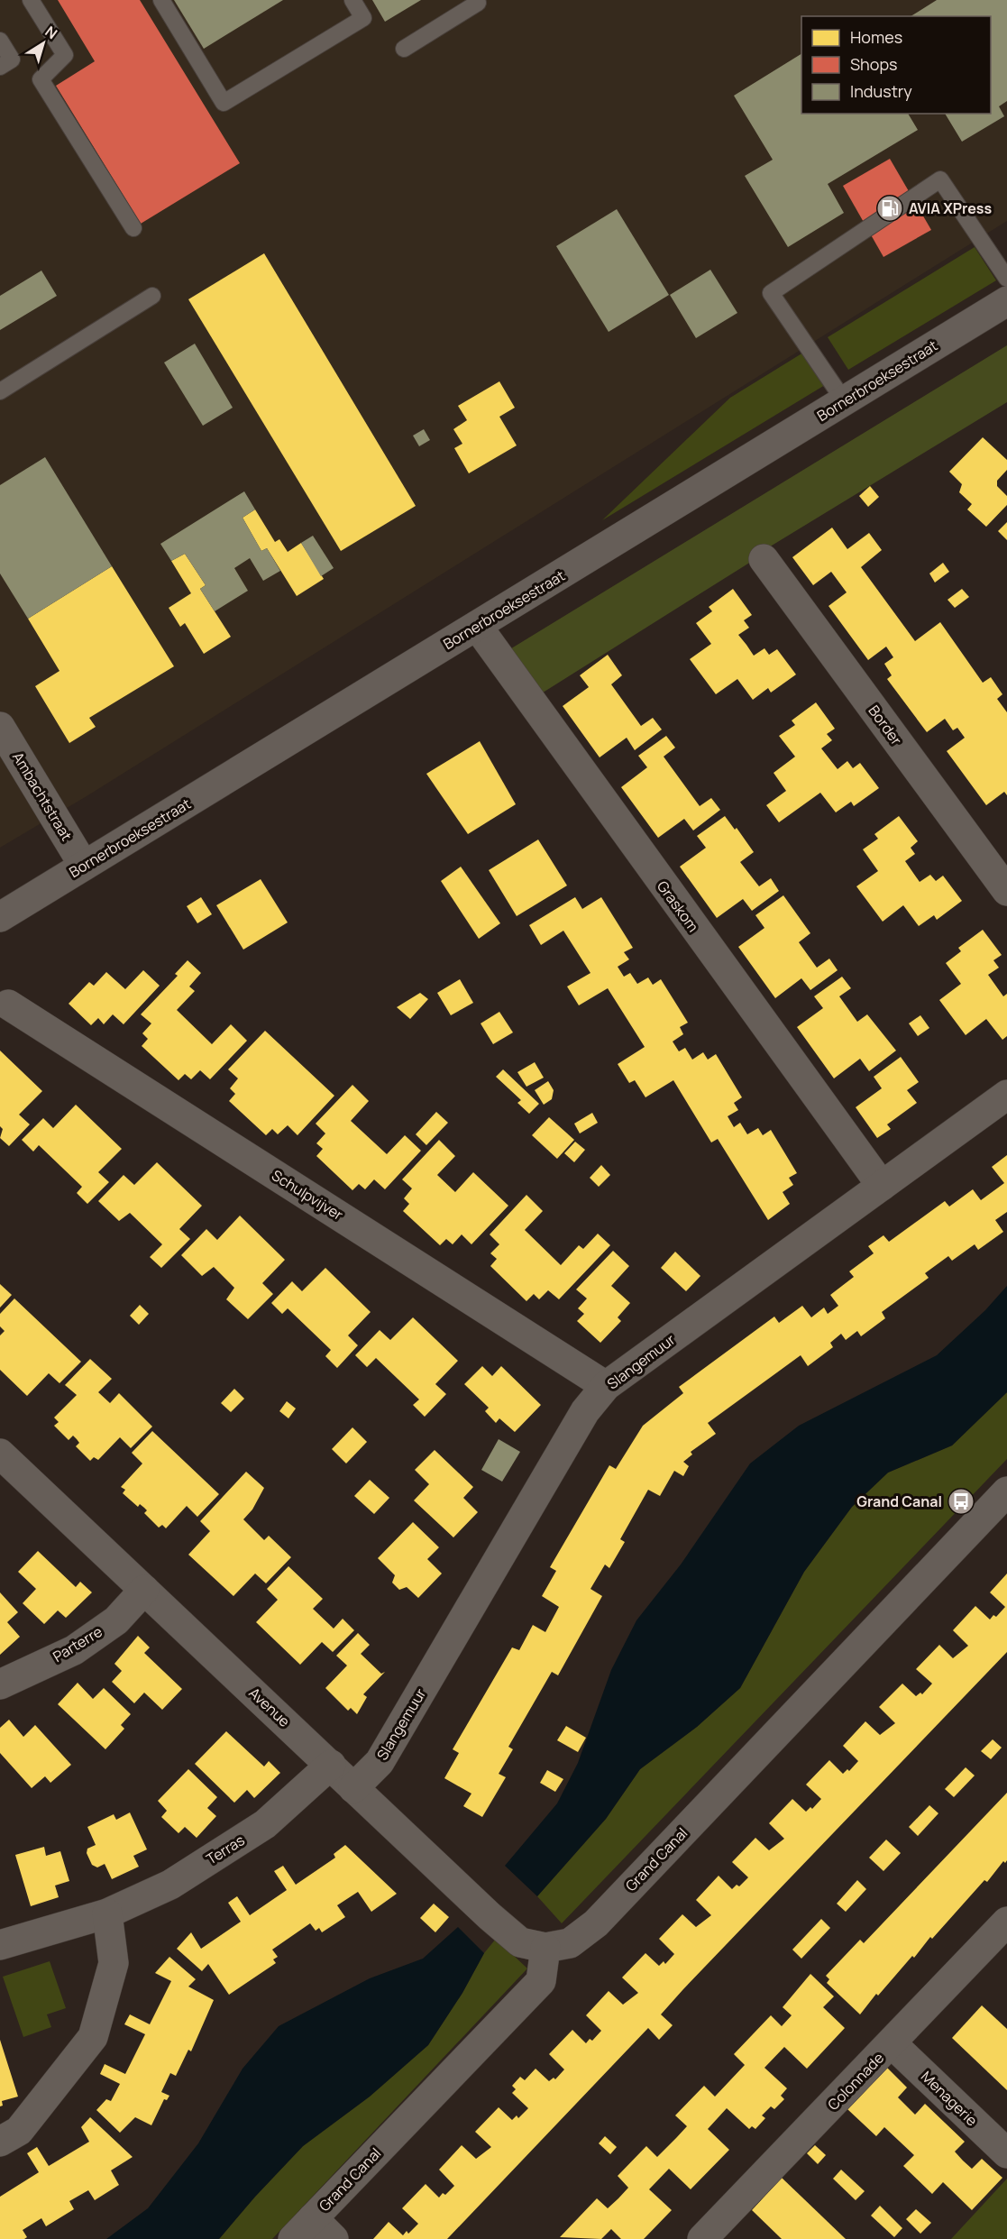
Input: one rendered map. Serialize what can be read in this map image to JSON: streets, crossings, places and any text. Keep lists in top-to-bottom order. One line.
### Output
{"streets":{"street":["Bornerbroeksestraat","Border","Ambachtstraat","Graskom","Schulpvijver","Slangemuur","Parterre","Avenue","Terras","Grand Canal","Colonnade","Menagerie"]},"crossings":[["Bornerbroeksestraat","Ambachtstraat"],["Bornerbroeksestraat","Graskom"],["Graskom","Slangemuur"],["Schulpvijver","Slangemuur"],["Slangemuur","Avenue"],["Parterre","Avenue"],["Avenue","Terras"],["Avenue","Grand Canal"],["Colonnade","Menagerie"]],"places":{"fuel station":["AVIA XPress"],"bus stop":["Grand Canal"]},"legend":["Homes","Shops","Industry"],"north":"top right"}
